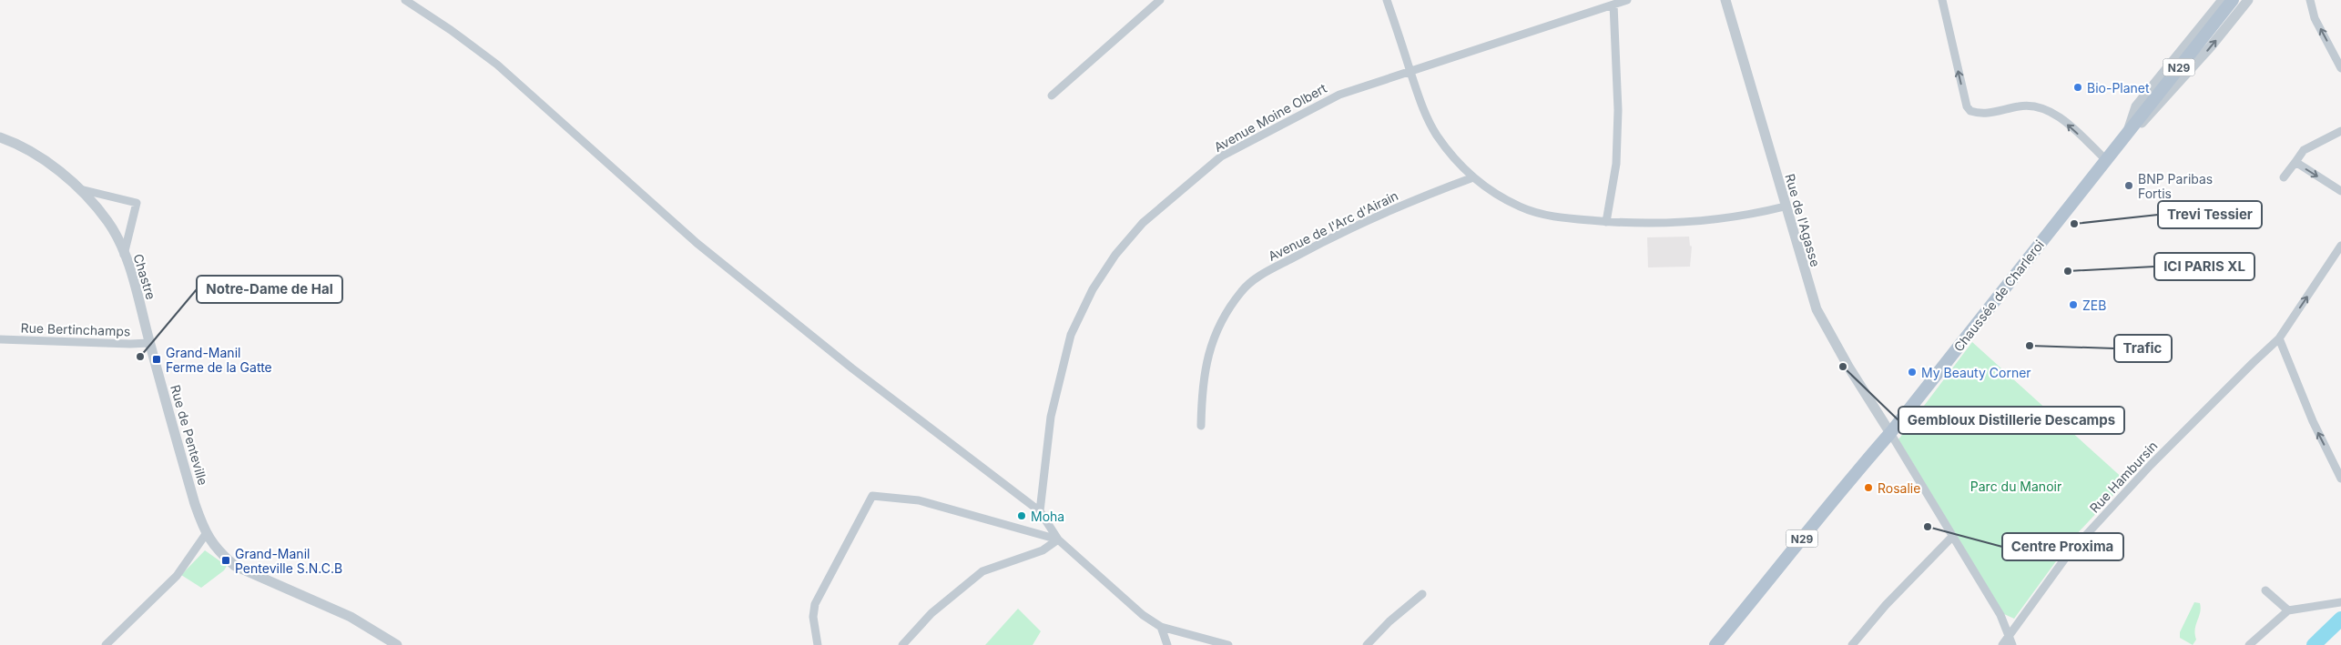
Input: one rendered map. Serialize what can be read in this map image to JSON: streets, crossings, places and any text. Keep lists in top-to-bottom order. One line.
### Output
{"streets":{"main road":["N29","Chaussée de Charleroi"],"street":["Avenue Moine Olbert","Rue de l'Agasse","Avenue de l'Arc d'Airain","Chastre","Rue Bertinchamps","Rue de Penteville","Rue Hambursin"]},"crossings":[["Rue de l'Agasse","Chaussée de Charleroi"],["Chastre","Rue Bertinchamps"],["Chastre","Rue de Penteville"],["Rue Bertinchamps","Rue de Penteville"]],"parks":["Parc du Manoir"],"places":{"other":["Bio-Planet","BNP Paribas Fortis","Trevi Tessier","ICI PARIS XL","ZEB","Trafic","Notre-Dame de Hal","Gembloux Distillerie Descamps","My Beauty Corner","Rosalie","Moha","Centre Proxima"],"transit":["Grand-Manil Ferme de la Gatte","Grand-Manil Penteville S.N.C.B"]}}
